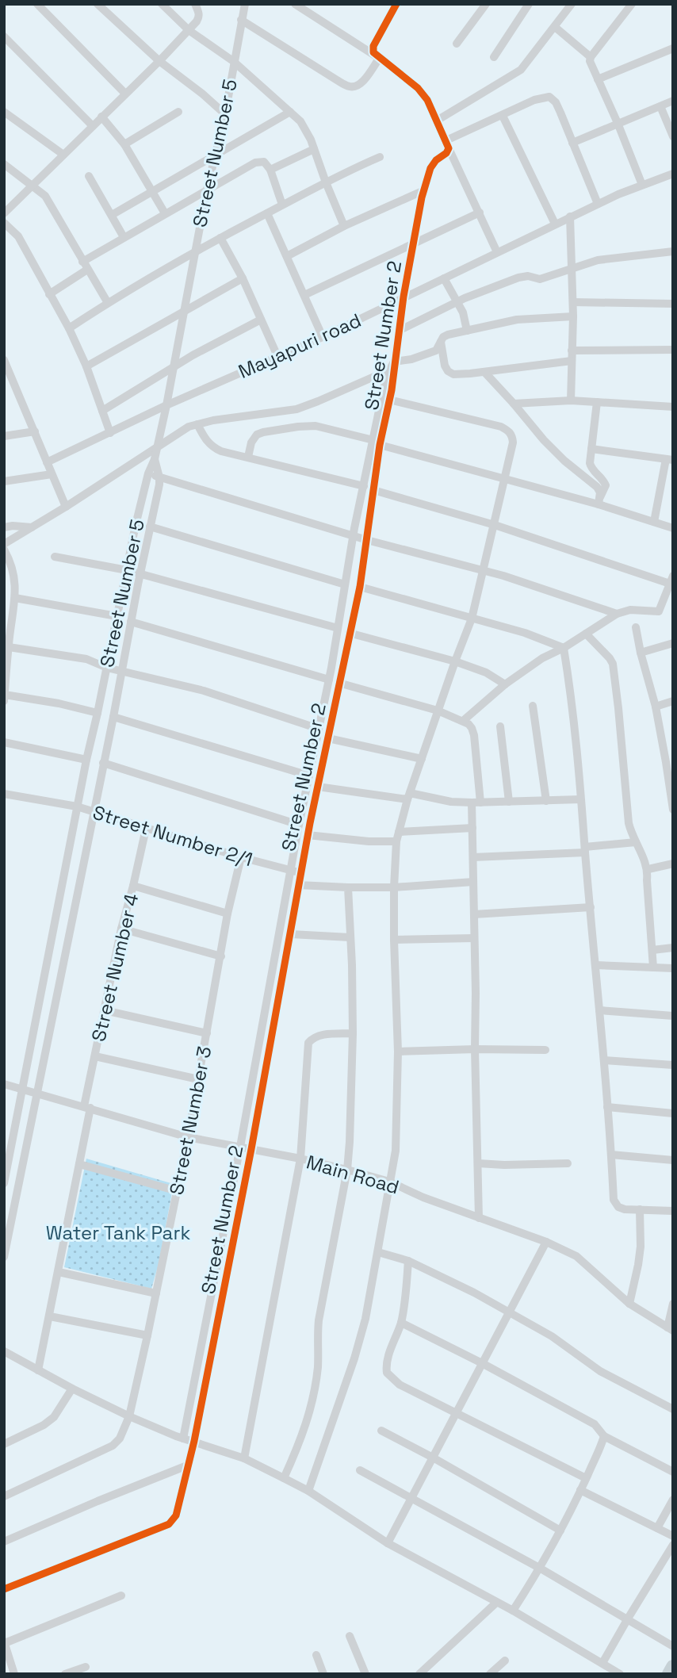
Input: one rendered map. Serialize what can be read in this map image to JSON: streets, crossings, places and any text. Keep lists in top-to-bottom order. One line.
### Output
{"streets":{"street":["Street Number 5","Street Number 2","Mayapuri road","Street Number 2/1","Street Number 4","Street Number 3","Main Road"]},"crossings":[["Street Number 5","Mayapuri road"],["Street Number 5","Street Number 2/1"],["Street Number 5","Main Road"],["Street Number 2","Mayapuri road"],["Street Number 2","Street Number 2/1"],["Street Number 2","Main Road"],["Street Number 2/1","Street Number 4"],["Street Number 2/1","Street Number 3"],["Street Number 4","Main Road"],["Street Number 3","Main Road"]],"parks":["Water Tank Park"]}
